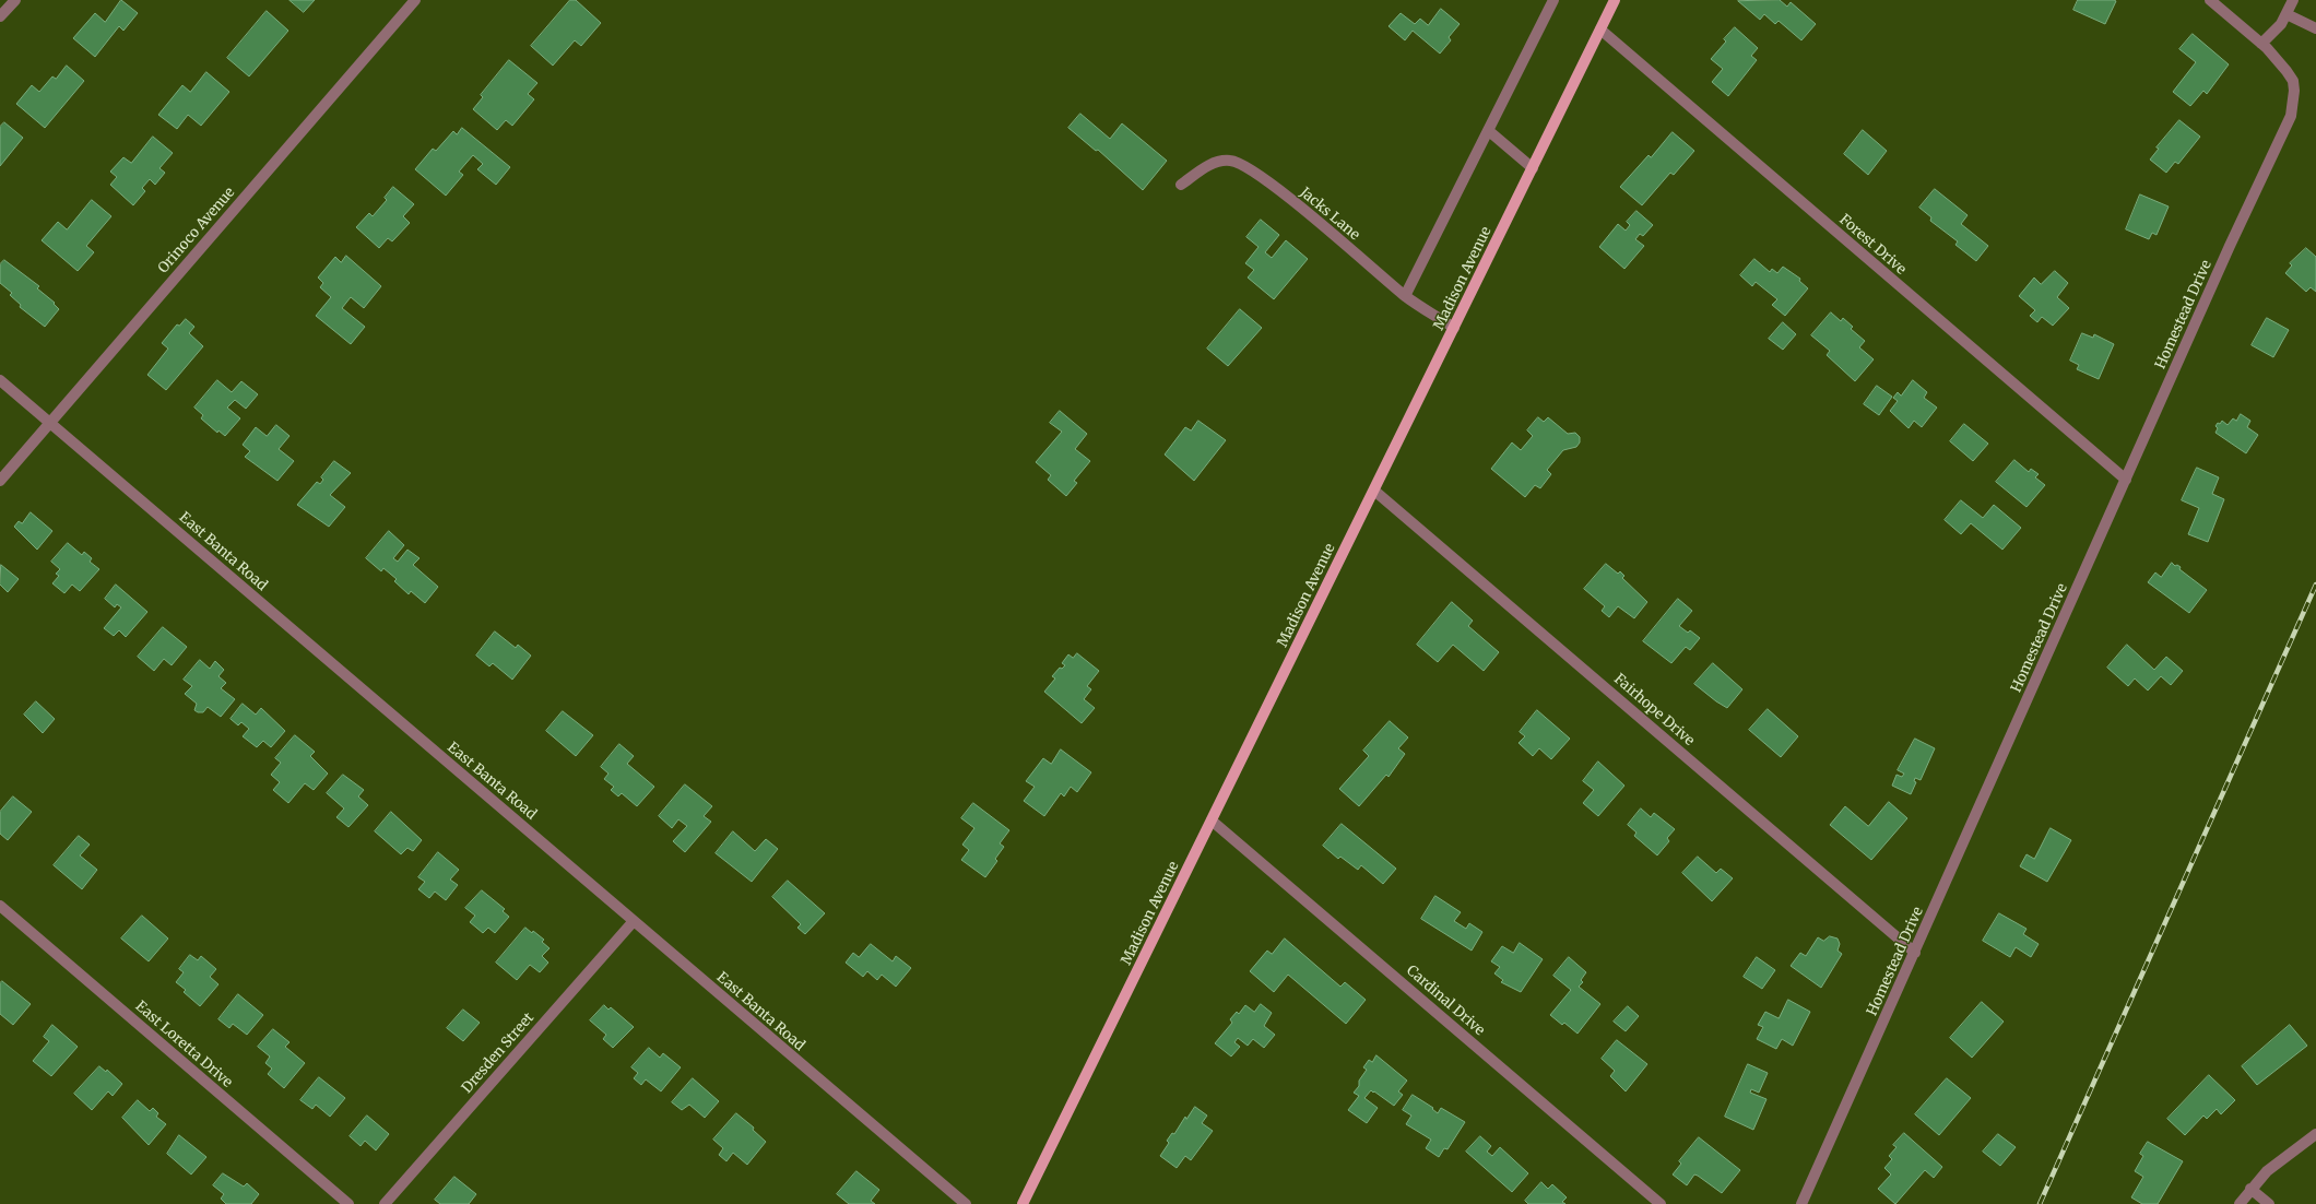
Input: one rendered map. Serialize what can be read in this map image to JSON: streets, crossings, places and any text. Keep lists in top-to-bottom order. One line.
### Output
{"streets":{"main road":["Madison Avenue"],"street":["Jacks Lane","Orinoco Avenue","Forest Drive","Homestead Drive","East Banta Road","Fairhope Drive","Cardinal Drive","East Loretta Drive","Dresden Street"]},"crossings":[["Jacks Lane","Madison Avenue"],["Orinoco Avenue","East Banta Road"],["Forest Drive","Madison Avenue"],["Forest Drive","Homestead Drive"],["Madison Avenue","Fairhope Drive"],["Madison Avenue","Cardinal Drive"],["Homestead Drive","Fairhope Drive"],["East Banta Road","Dresden Street"]]}
